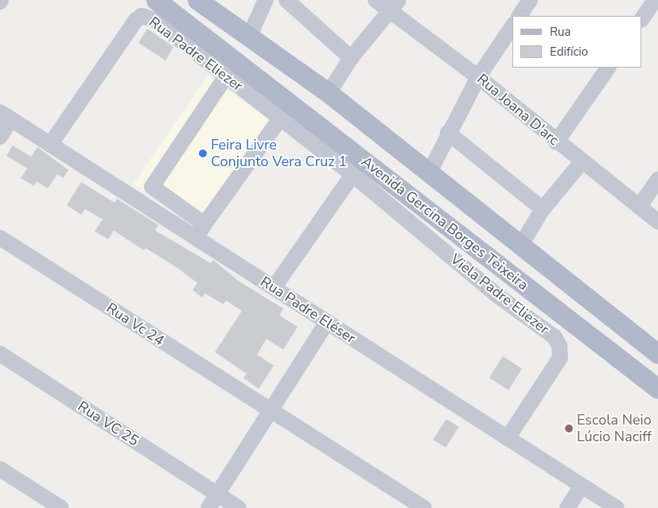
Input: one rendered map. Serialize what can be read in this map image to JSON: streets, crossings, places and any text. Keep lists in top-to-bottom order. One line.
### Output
{"streets":{"main road":["Avenida Gercina Borges Teixeira"],"street":["Rua Padre Eliezer","Rua Joana D'arc","Viela Padre Eliezer","Rua Padre Eléser","Rua Vc 24","Rua VC 25"]},"crossings":[["Rua Padre Eliezer","Avenida Gercina Borges Teixeira"],["Rua Padre Eliezer","Viela Padre Eliezer"],["Rua Padre Eliezer","Rua Padre Eléser"],["Avenida Gercina Borges Teixeira","Viela Padre Eliezer"],["Viela Padre Eliezer","Rua Padre Eléser"]],"places":["Feira Livre Conjunto Vera Cruz 1","Escola Neio Lúcio Naciff"],"legend":["Rua","Edifício"]}
